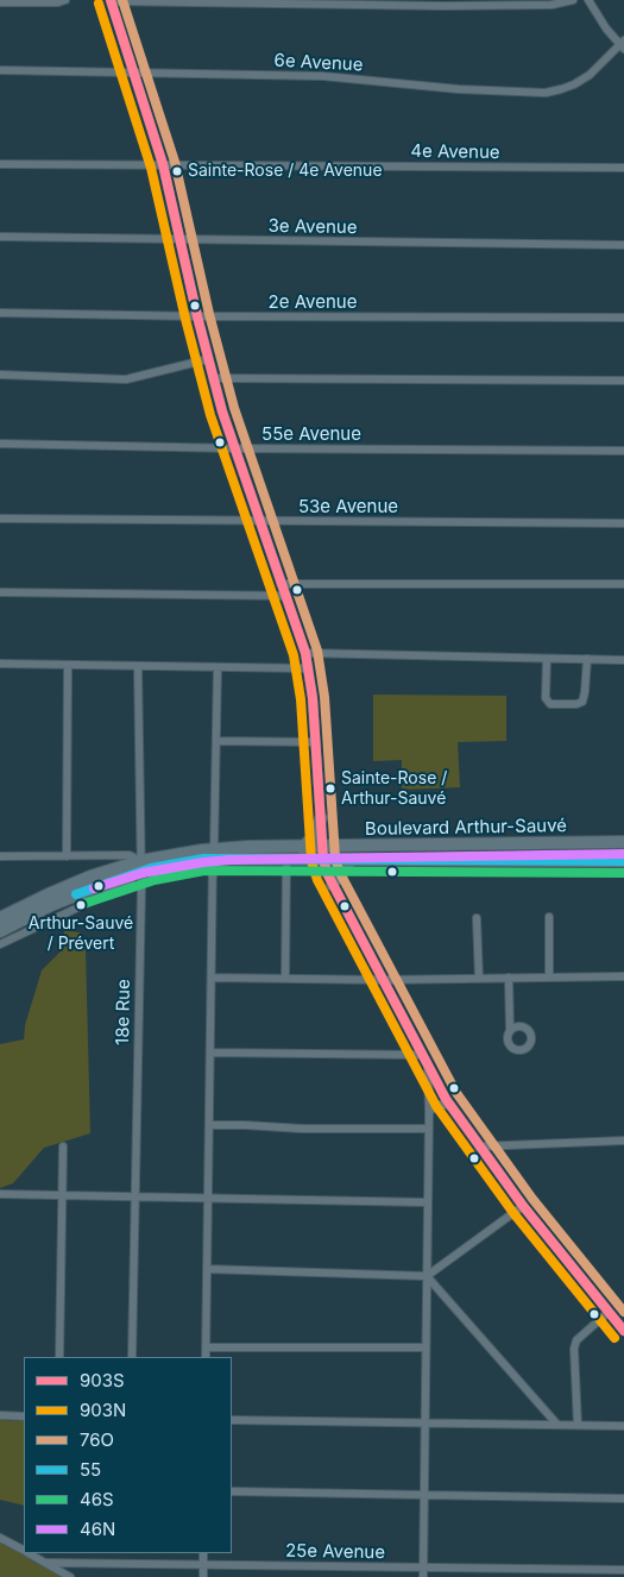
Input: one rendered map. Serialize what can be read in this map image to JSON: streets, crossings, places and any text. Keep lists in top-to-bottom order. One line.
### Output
{"streets":{"main road":["Boulevard Arthur-Sauvé"],"street":["6e Avenue","4e Avenue","3e Avenue","2e Avenue","55e Avenue","53e Avenue","18e Rue","25e Avenue"]},"crossings":[["Boulevard Arthur-Sauvé","18e Rue"]],"places":["Sainte-Rose / 4e Avenue","Sainte-Rose / Arthur-Sauvé","Arthur-Sauvé / Prévert"],"lines":["transit line 903S","transit line 76O","transit line 903N","transit line 46N","transit line 55","transit line 46S"],"legend":["903S","903N","76O","55","46S","46N"]}
